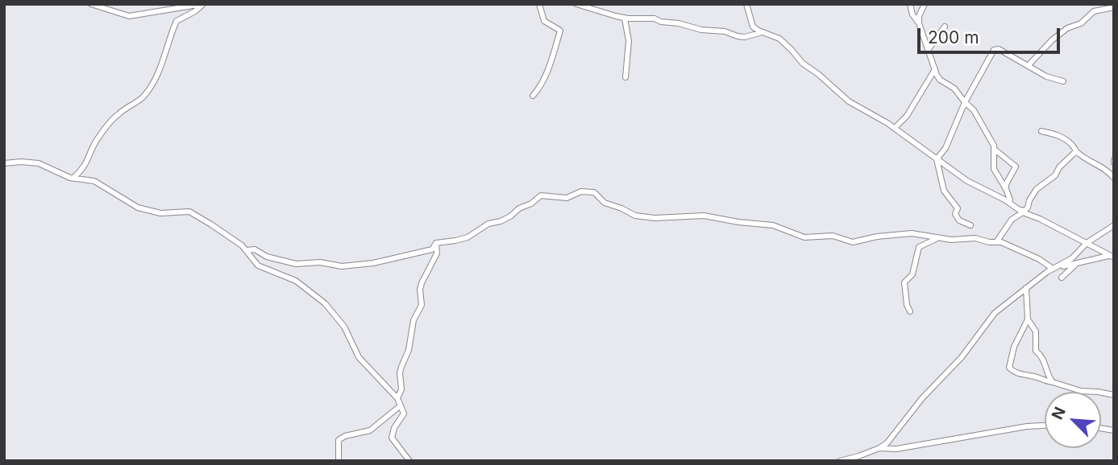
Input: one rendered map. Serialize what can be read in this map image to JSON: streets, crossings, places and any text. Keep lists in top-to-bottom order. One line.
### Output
{"scale_bar":"200 m","north":"top left"}
